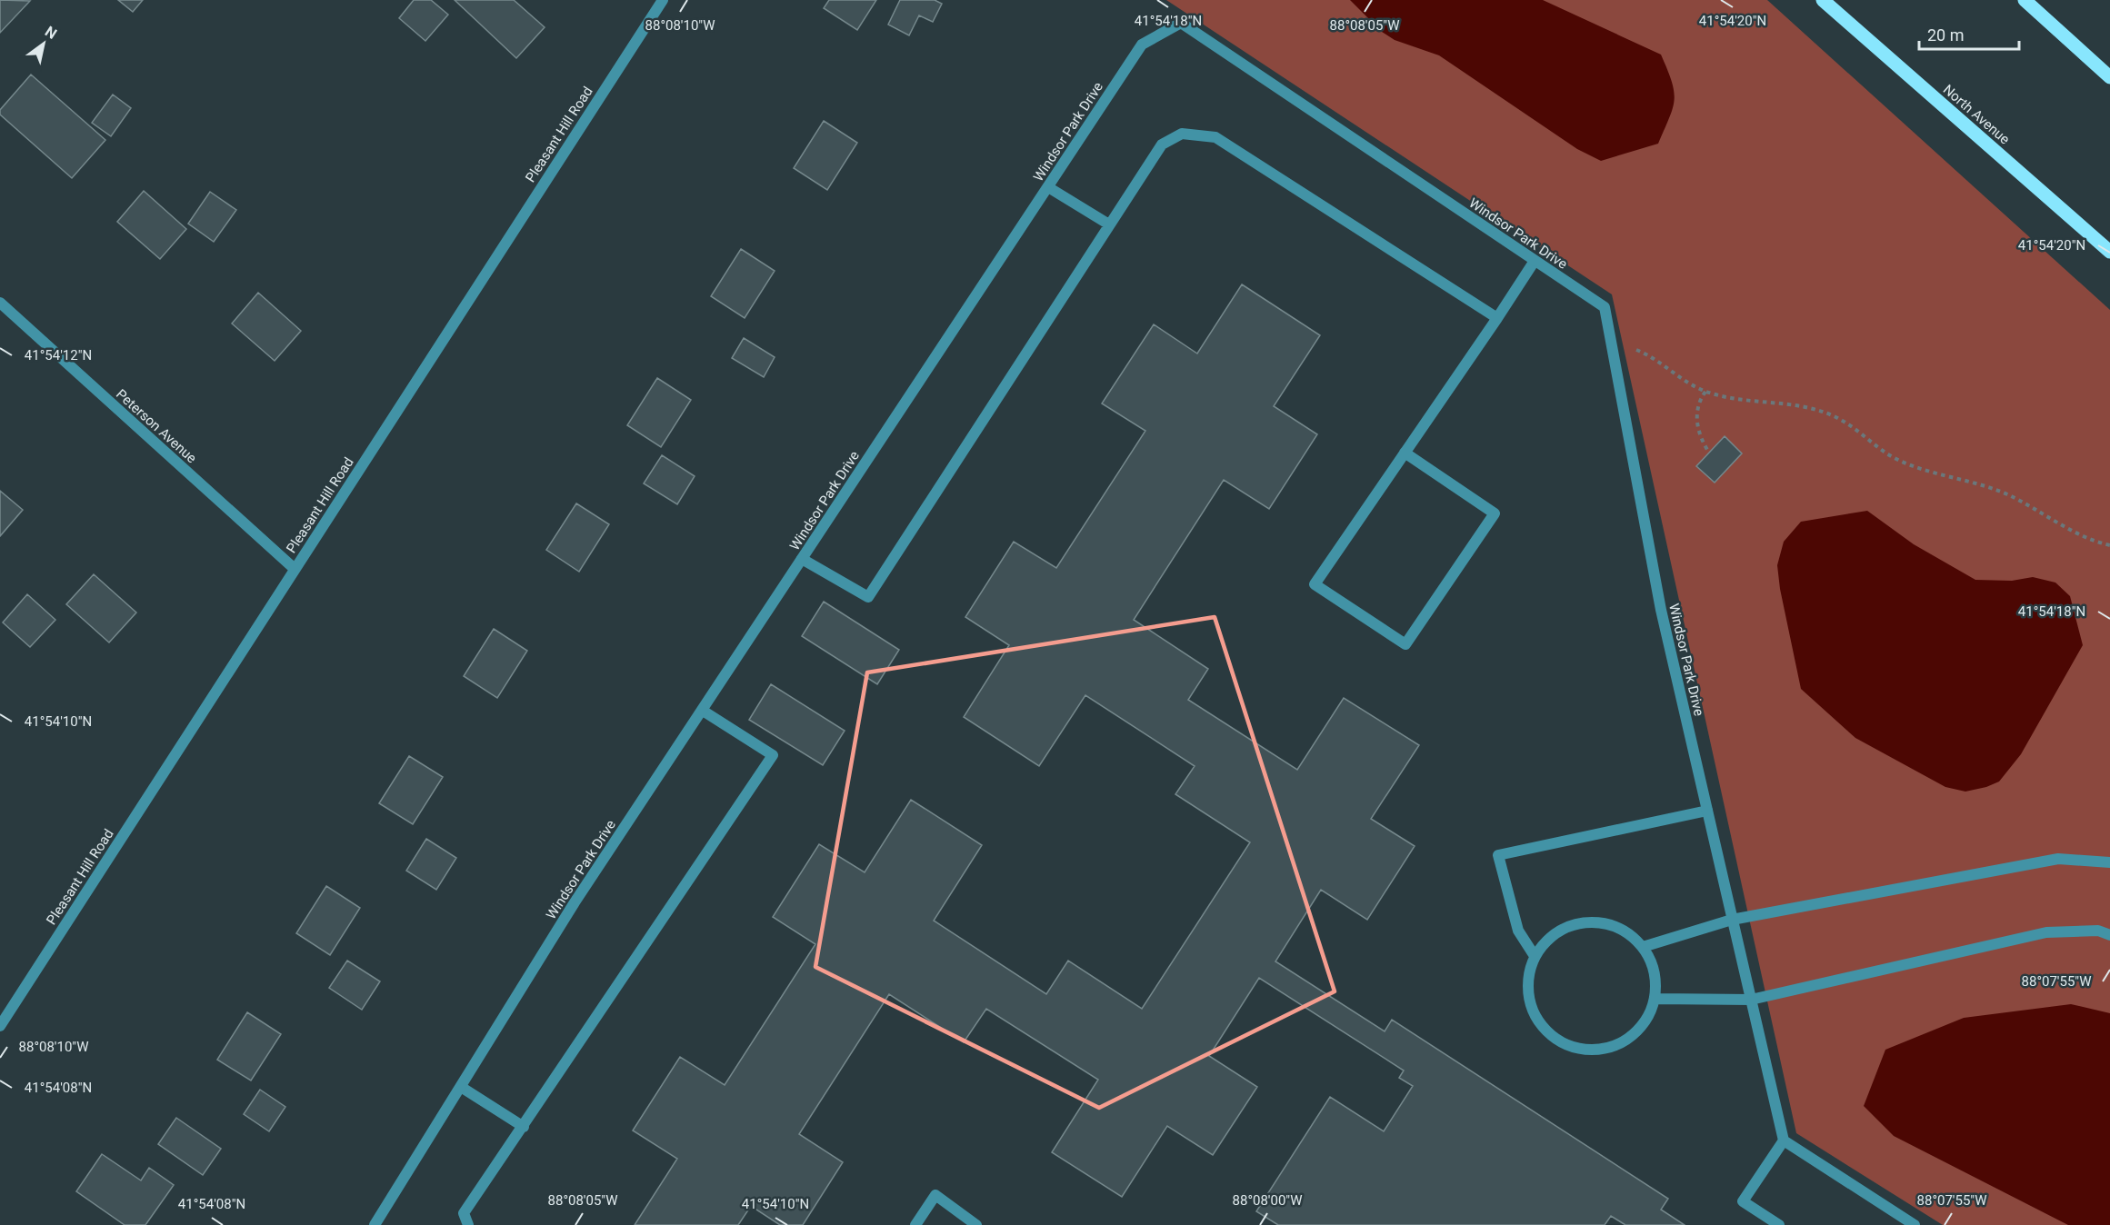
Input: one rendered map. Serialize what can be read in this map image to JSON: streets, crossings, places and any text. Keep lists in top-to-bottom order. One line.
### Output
{"streets":{"main road":["North Avenue"],"street":["Windsor Park Drive","Pleasant Hill Road","Peterson Avenue"]},"crossings":[["Pleasant Hill Road","Peterson Avenue"]],"scale_bar":"20 m","north":"top right","coordinates":["41°54'20\"N","41°54'18\"N","88°08'05\"W","88°08'10\"W","41°54'12\"N","41°54'10\"N","88°07'55\"W","41°54'08\"N","88°08'00\"W"]}
